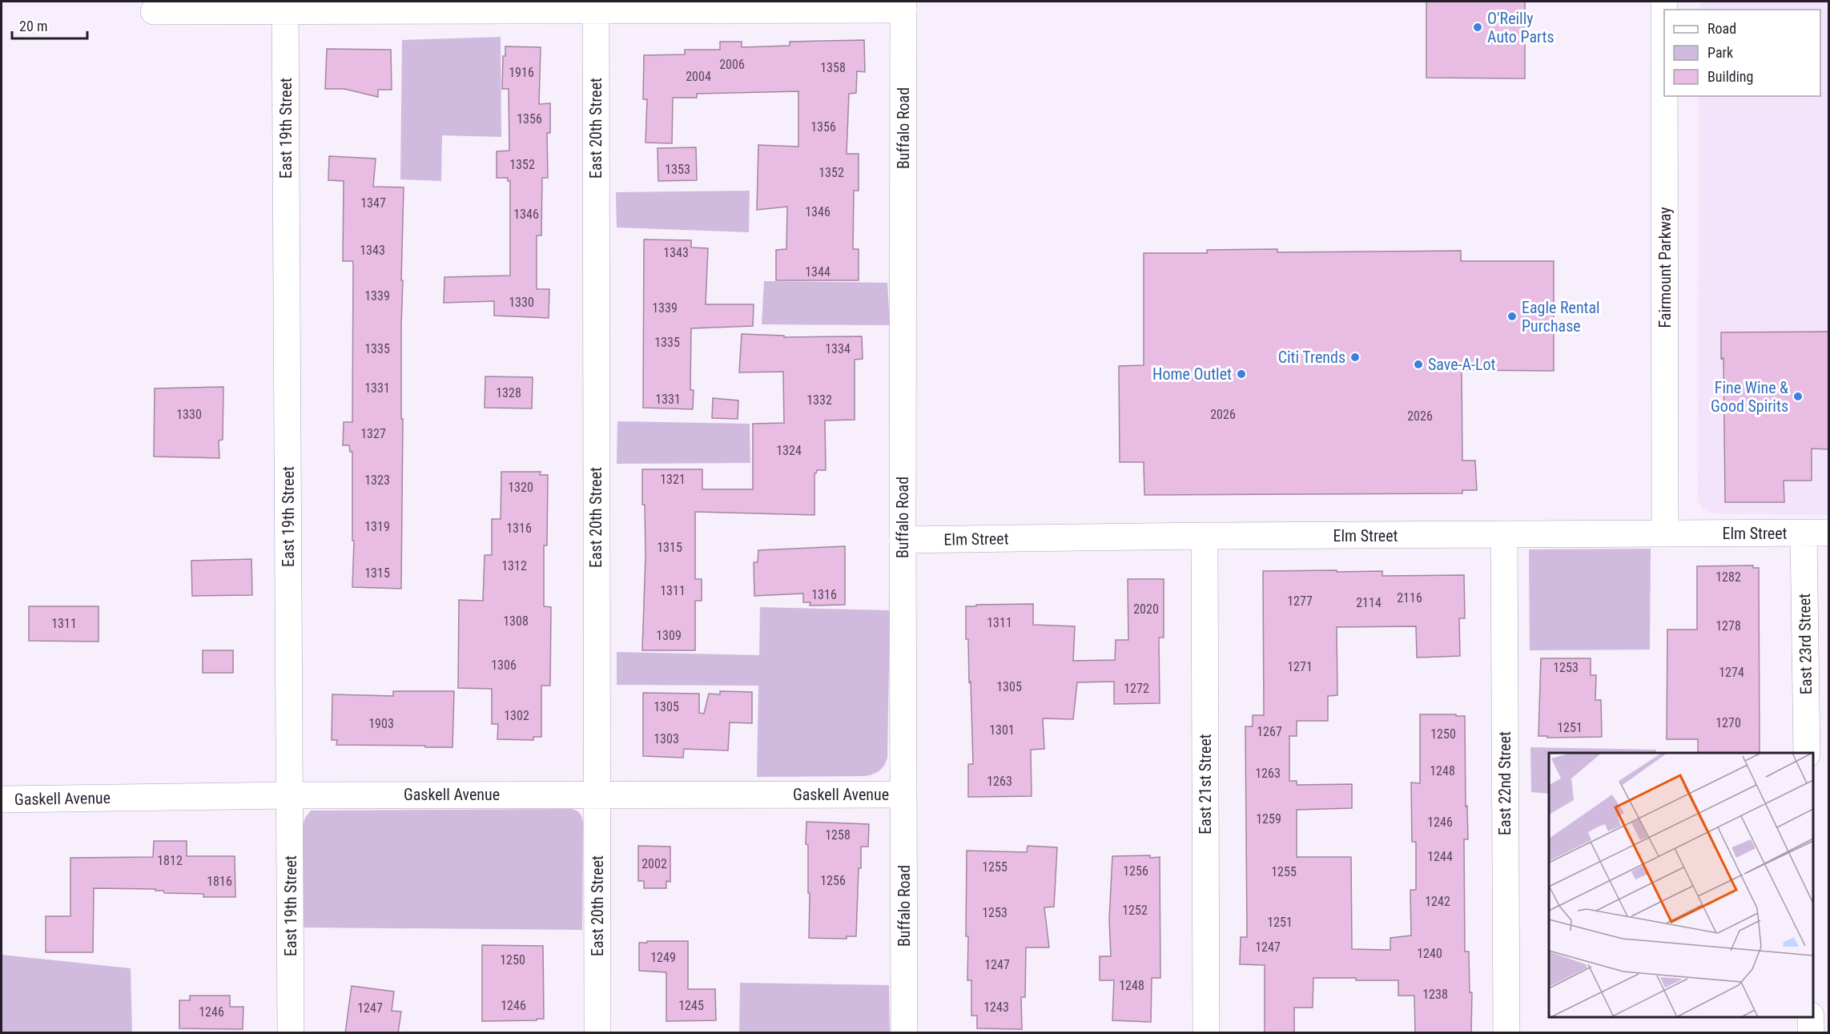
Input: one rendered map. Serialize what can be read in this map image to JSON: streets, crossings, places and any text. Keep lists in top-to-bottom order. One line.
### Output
{"streets":{"street":["East 19th Street","East 20th Street","Buffalo Road","Fairmount Parkway","Elm Street","East 23rd Street","East 22nd Street","East 21st Street","Gaskell Avenue"]},"crossings":[["East 19th Street","Gaskell Avenue"],["East 20th Street","Gaskell Avenue"],["Buffalo Road","Elm Street"],["Buffalo Road","Gaskell Avenue"],["Fairmount Parkway","Elm Street"],["Elm Street","East 23rd Street"],["Elm Street","East 22nd Street"],["Elm Street","East 21st Street"]],"places":["O'Reilly Auto Parts","Eagle Rental Purchase","Citi Trends","Save-A-Lot","Home Outlet","Fine Wine & Good Spirits"],"house_numbers":["2006","1358","1916","2004","1356","1356","1352","1353","1352","1347","1346","1346","1343","1343","1344","1339","1330","1339","1335","1335","1334","1331","1328","1331","1332","1330","2026","2026","1327","1324","1321","1323","1320","1319","1316","1315","1312","1315","1282","1311","1316","2116","1277","2114","2020","1308","1311","1311","1278","1309","1306","1271","1253","1274","1305","1272","1305","1302","1270","1903","1251","1301","1267","1250","1303","1248","1263","1263","1259","1246","1258","1244","1812","2002","1255","1256","1255","1256","1816","1242","1252","1253","1251","1247","1240","1249","1250","1247","1248","1238","1246","1245","1243","1247","1246"],"legend":["Road","Park","Building"],"scale_bar":"20 m"}
